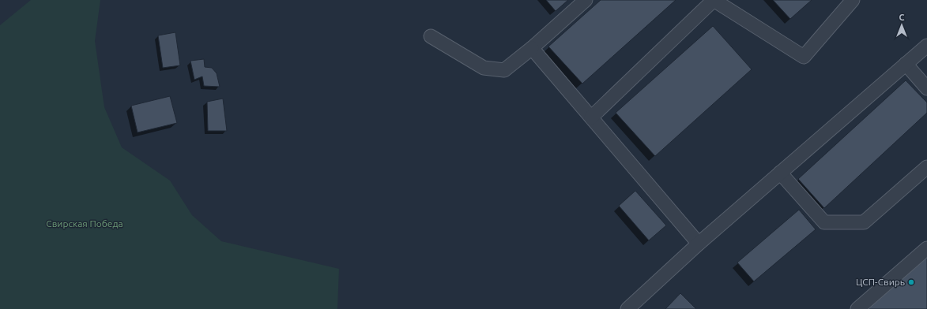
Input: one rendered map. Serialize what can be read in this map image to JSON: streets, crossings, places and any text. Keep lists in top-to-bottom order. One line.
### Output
{"parks":["Свирская Победа"],"places":["ЦСП-Свирь"],"north":"top"}
